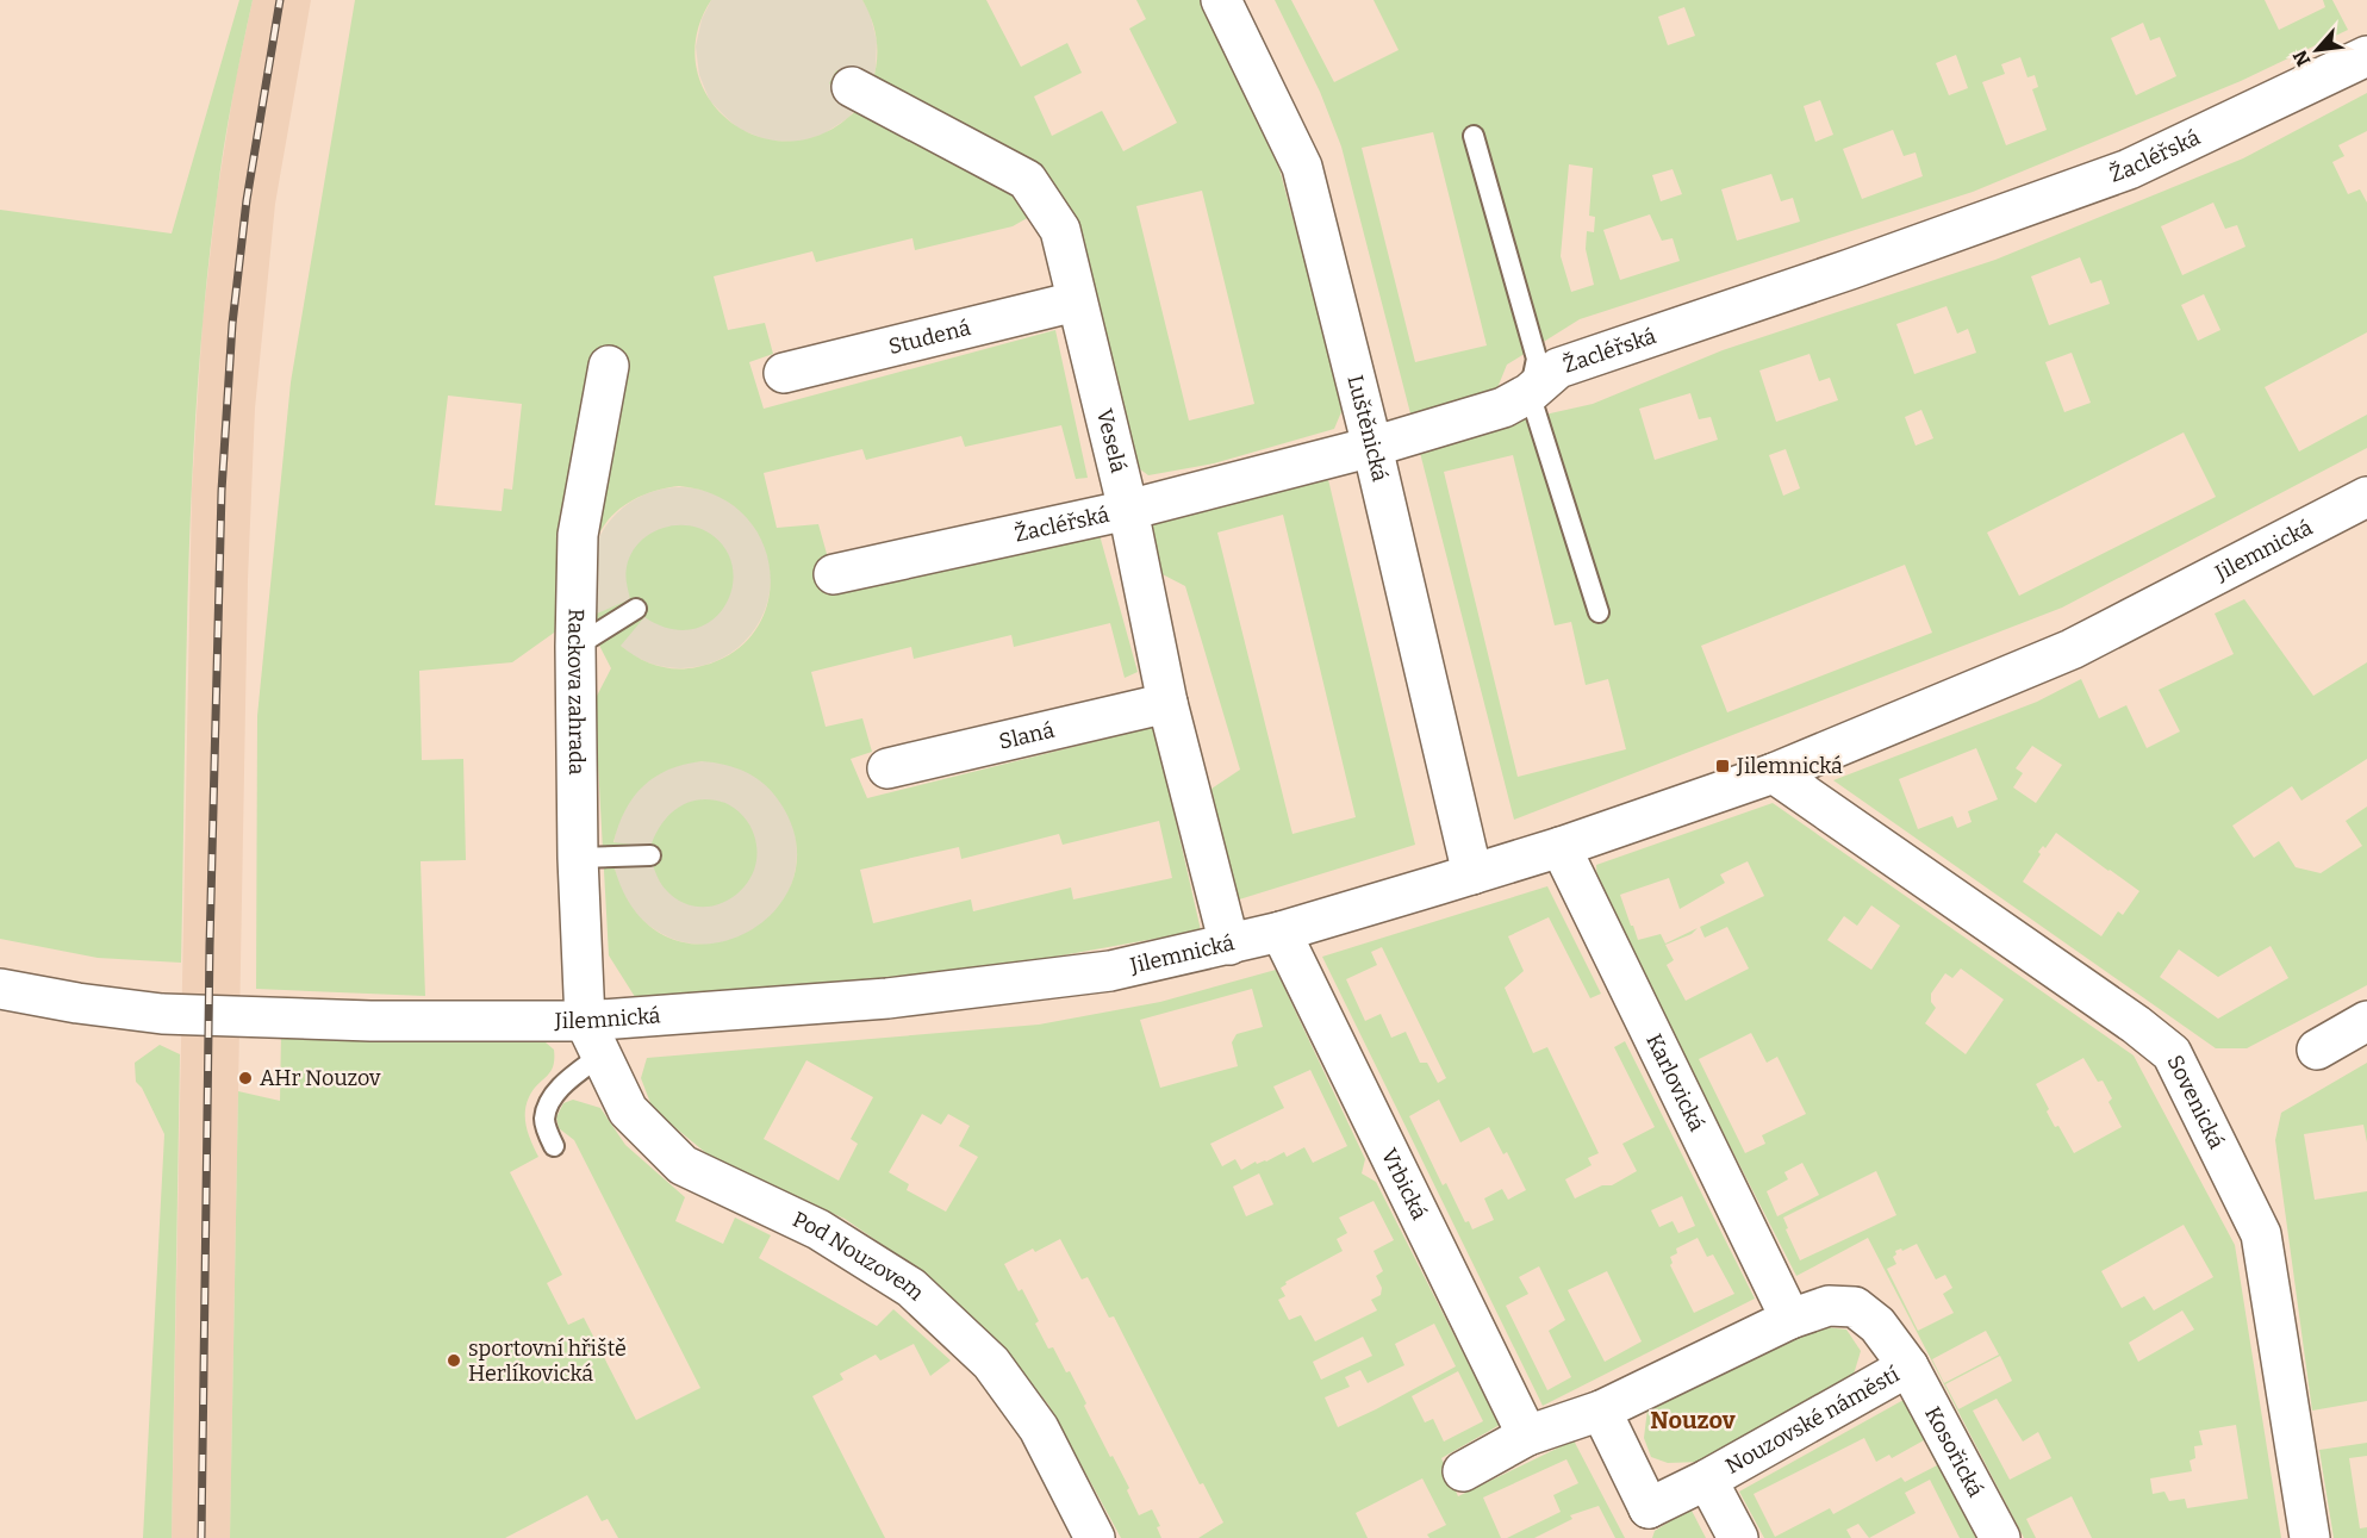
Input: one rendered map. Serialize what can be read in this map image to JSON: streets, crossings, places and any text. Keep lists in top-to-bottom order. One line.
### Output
{"streets":{"street":["Žacléřská","Studená","Luštěnická","Veselá","Jilemnická","Rackova zahrada","Slaná","Karlovická","Sovenická","Vrbická","Pod Nouzovem","Nouzovské náměstí","Kosořická"]},"crossings":[["Žacléřská","Luštěnická"],["Žacléřská","Veselá"],["Studená","Veselá"],["Luštěnická","Jilemnická"],["Veselá","Jilemnická"],["Veselá","Slaná"],["Jilemnická","Rackova zahrada"],["Jilemnická","Karlovická"],["Jilemnická","Sovenická"],["Jilemnická","Vrbická"],["Jilemnická","Pod Nouzovem"],["Rackova zahrada","Pod Nouzovem"],["Karlovická","Nouzovské náměstí"],["Nouzovské náměstí","Kosořická"]],"districts":["Nouzov"],"places":{"transit":["Jilemnická"],"other":["AHr Nouzov","sportovní hřiště Herlíkovická"]},"north":"bottom left"}
